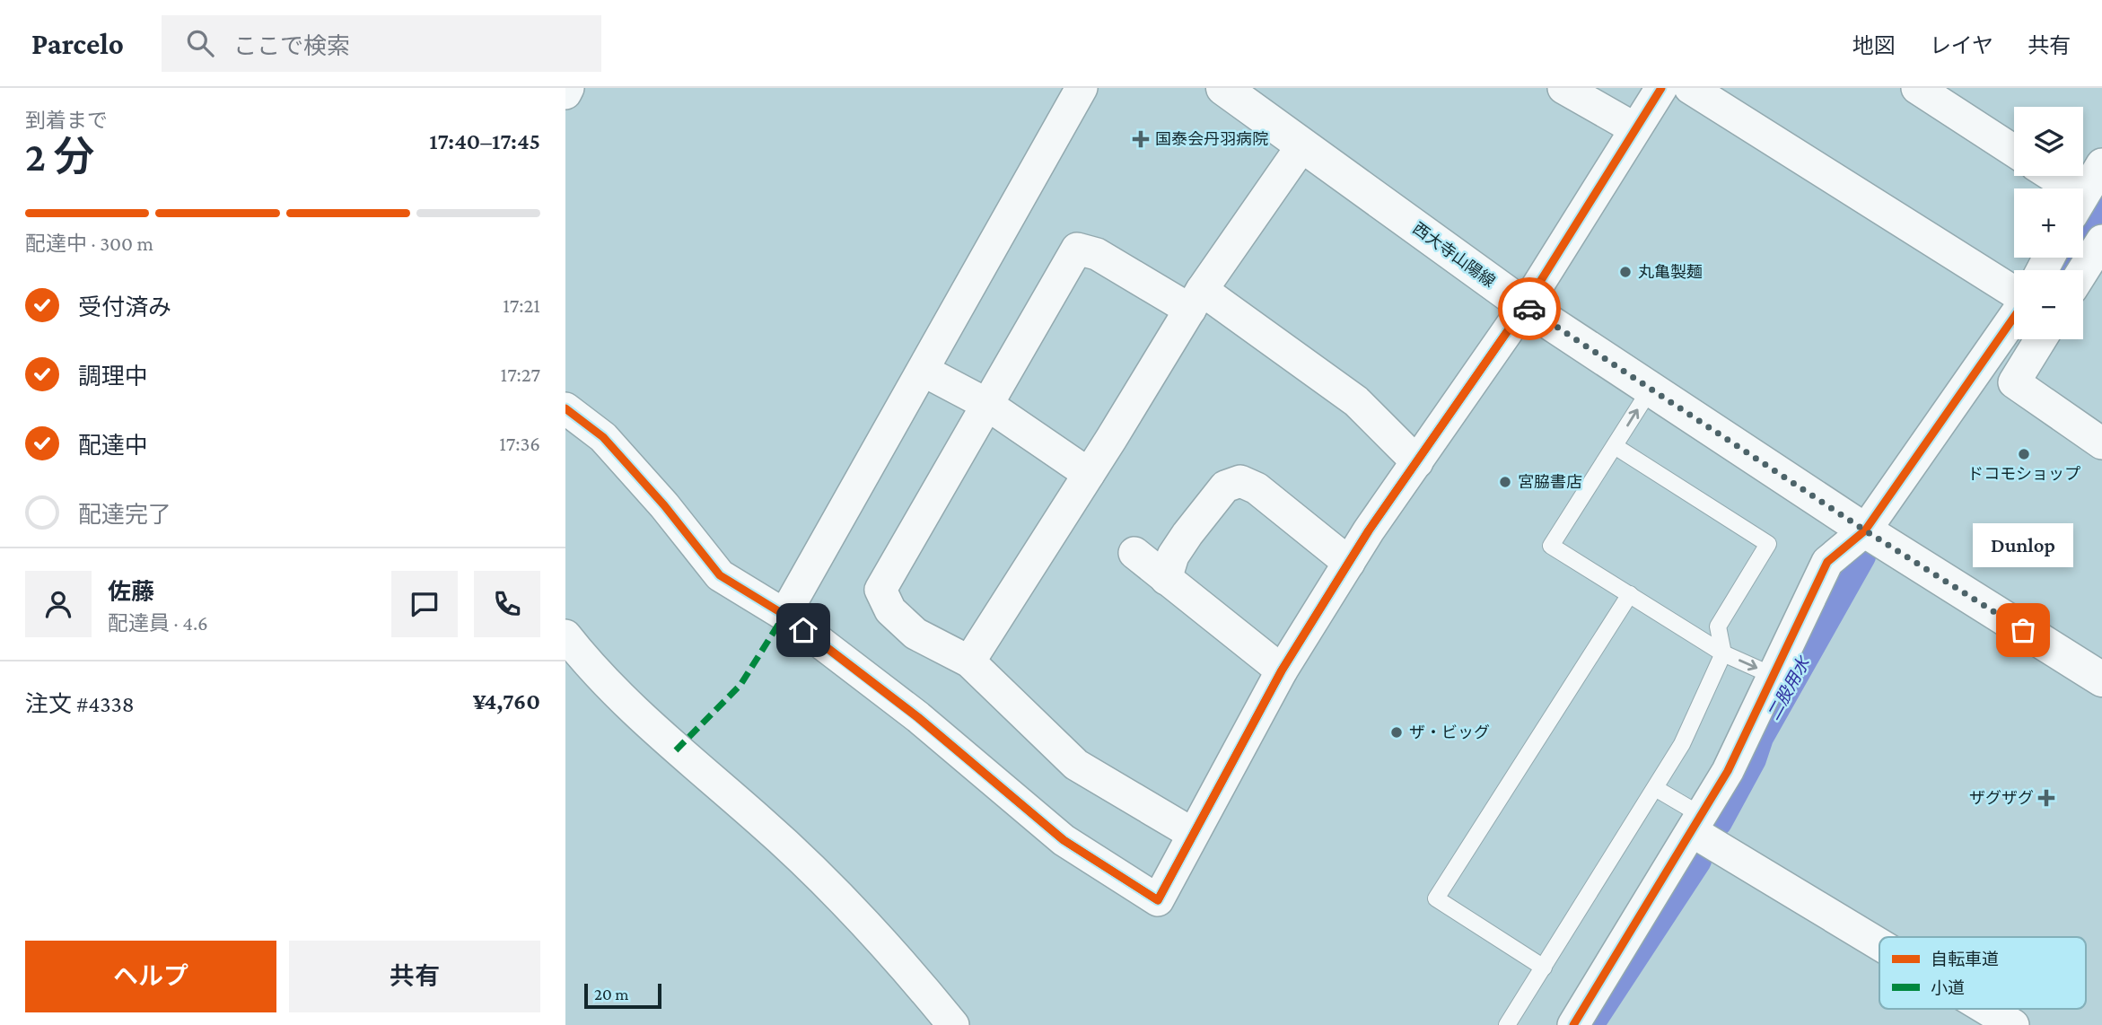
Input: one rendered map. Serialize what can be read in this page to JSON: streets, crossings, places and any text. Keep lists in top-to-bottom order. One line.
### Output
{"streets":{"main road":["西大寺山陽線"]},"water":["二股用水"],"places":{"health":["国泰会丹羽病院","ザグザグ"],"other":["丸亀製麺","ドコモショップ","宮脇書店","Dunlop","ザ・ビッグ"]},"legend":["自転車道","小道"],"scale_bar":"20 m","page":{"header":"Parcelo","search":"ここで検索","nav":["地図","レイヤ","共有"],"heading":["2 分","到着まで","17:40–17:45"],"panel":["佐藤","配達員 · 4.6","注文 #4338","¥4,760"],"map_buttons":["+","−"],"bar":"配達中 · 300 m","list":[["受付済み","17:21"],["調理中","17:27"],["配達中","17:36"],"配達完了"],"bubble":"Dunlop","buttons":["ヘルプ","共有"],"scale":"20 m"}}
